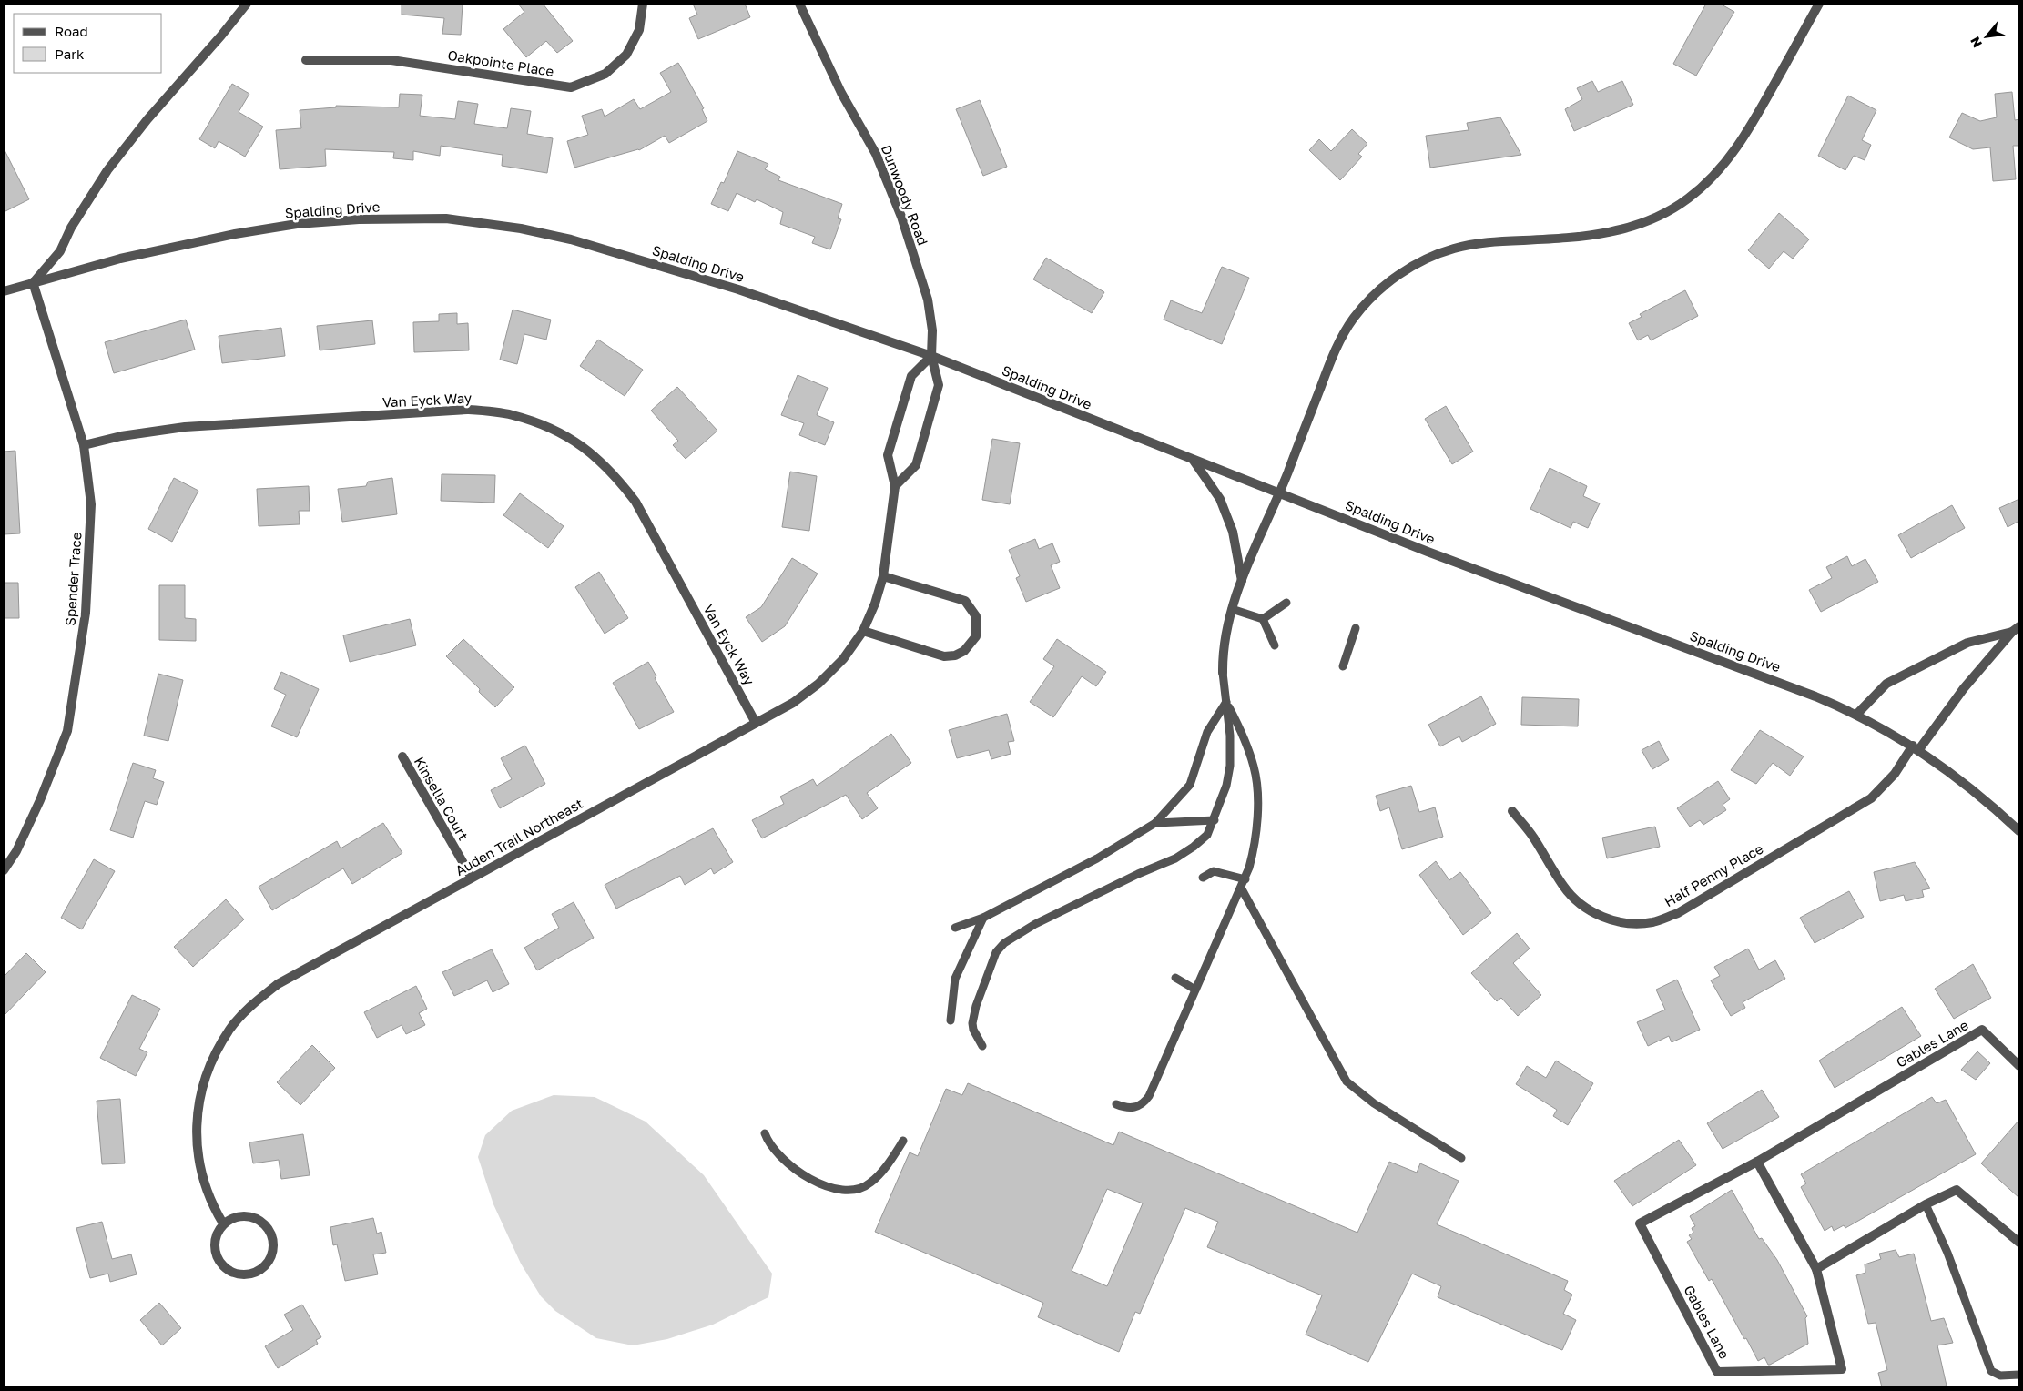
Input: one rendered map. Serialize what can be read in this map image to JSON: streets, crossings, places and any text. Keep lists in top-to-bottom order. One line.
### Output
{"streets":{"street":["Oakpointe Place","Dunwoody Road","Spalding Drive","Van Eyck Way","Spender Trace","Kinsella Court","Auden Trail Northeast","Half Penny Place","Gables Lane"]},"crossings":[["Dunwoody Road","Spalding Drive"],["Dunwoody Road","Auden Trail Northeast"],["Spalding Drive","Spender Trace"],["Spalding Drive","Auden Trail Northeast"],["Spalding Drive","Half Penny Place"],["Van Eyck Way","Spender Trace"],["Van Eyck Way","Auden Trail Northeast"],["Kinsella Court","Auden Trail Northeast"]],"legend":["Road","Park"],"north":"bottom left"}
